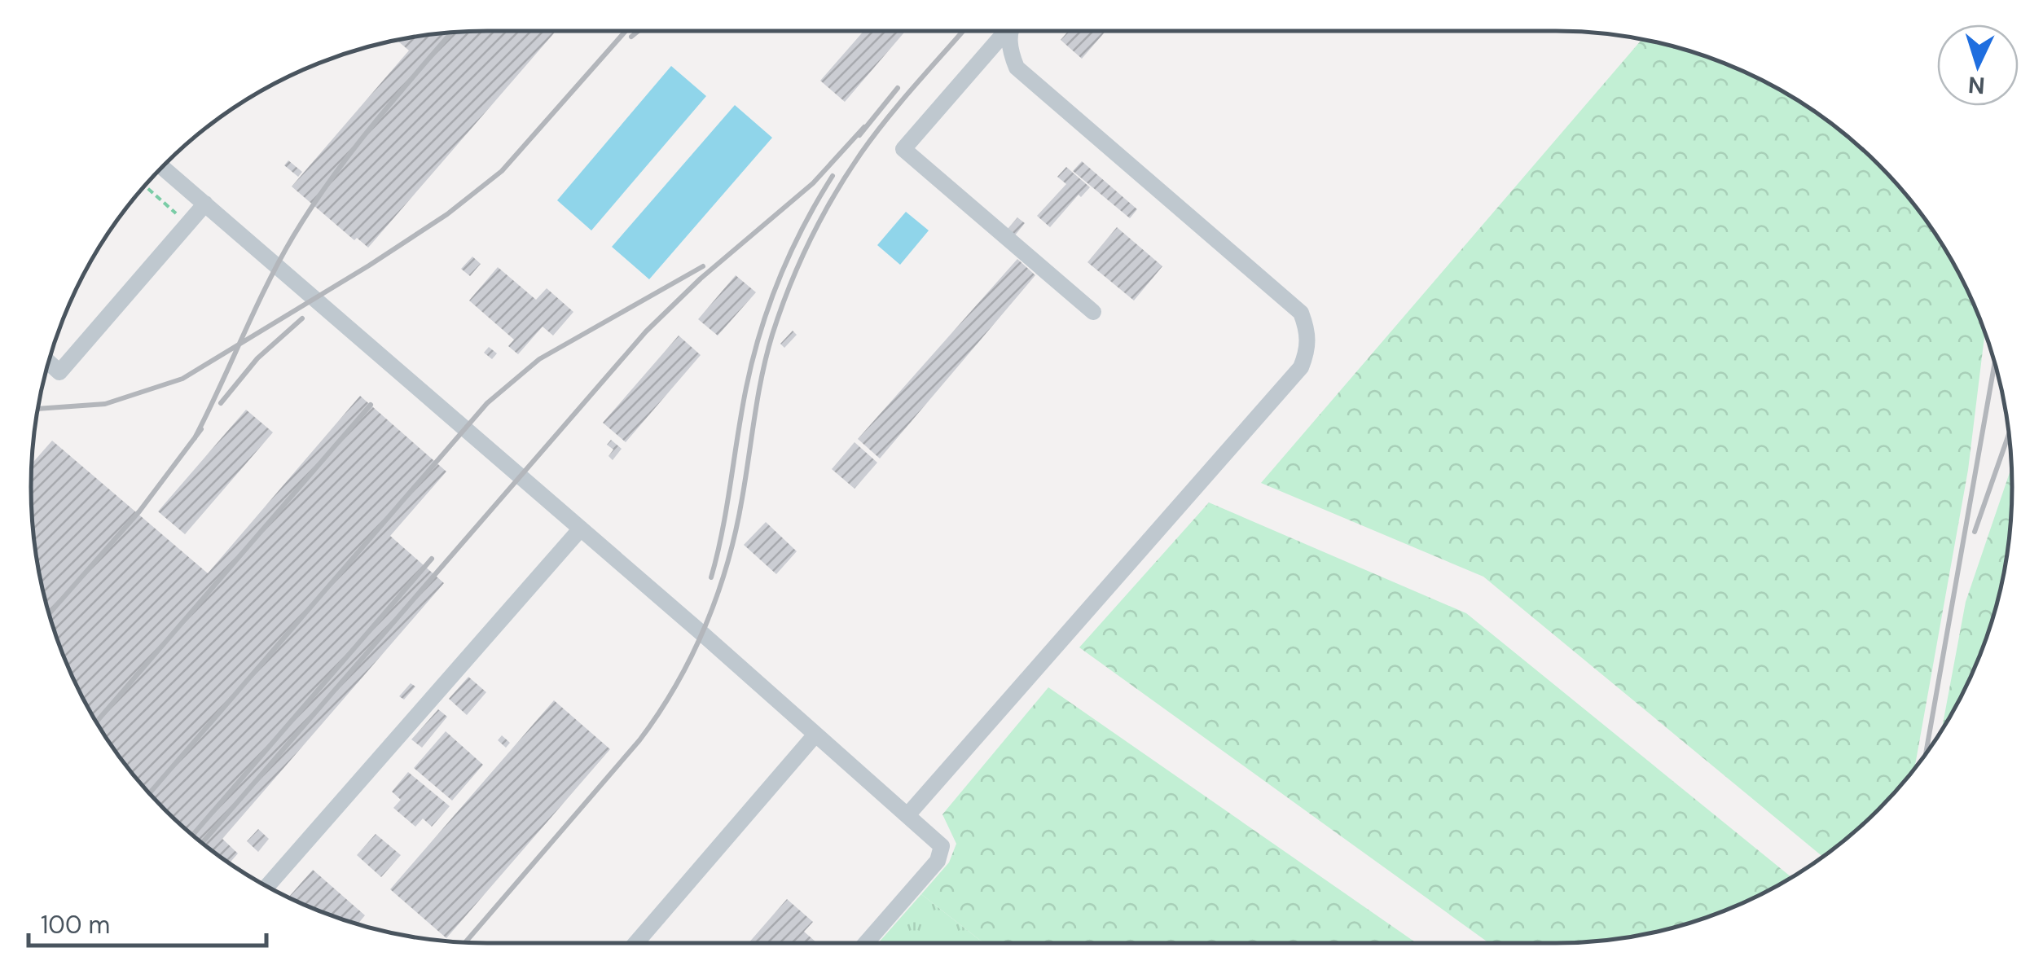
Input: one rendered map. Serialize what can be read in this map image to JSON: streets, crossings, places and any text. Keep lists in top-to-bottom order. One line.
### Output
{"scale_bar":"100 m","north":"bottom"}
